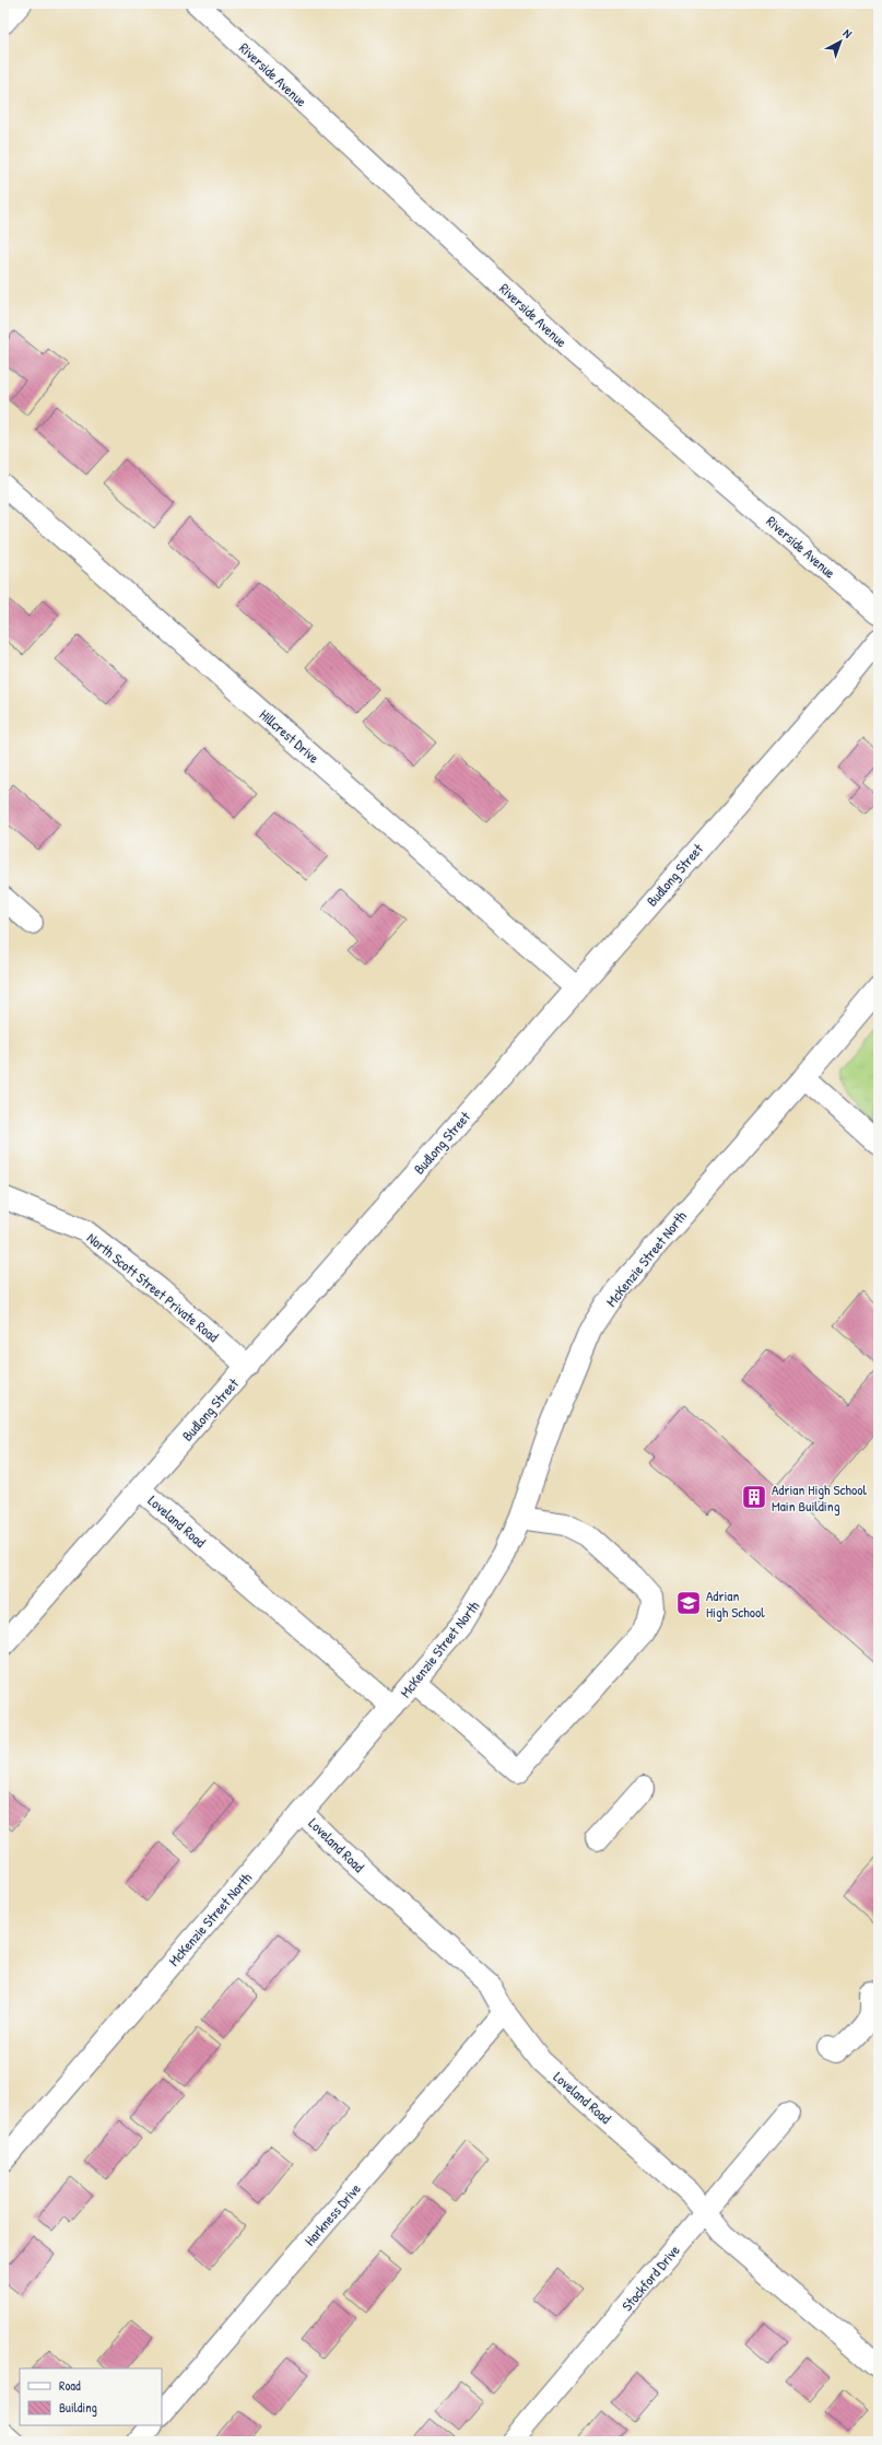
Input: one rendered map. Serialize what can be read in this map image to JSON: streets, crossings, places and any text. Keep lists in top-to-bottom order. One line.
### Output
{"streets":{"street":["Riverside Avenue","Hillcrest Drive","Budlong Street","McKenzie Street North","North Scott Street Private Road","Loveland Road","Harkness Drive","Stockford Drive"]},"crossings":[["Hillcrest Drive","Budlong Street"],["Budlong Street","North Scott Street Private Road"],["Budlong Street","Loveland Road"],["McKenzie Street North","Loveland Road"],["Loveland Road","Harkness Drive"],["Loveland Road","Stockford Drive"]],"places":{"building":["Adrian High School Main Building"],"school or university":["Adrian High School"]},"legend":["Road","Building"],"north":"top right"}
